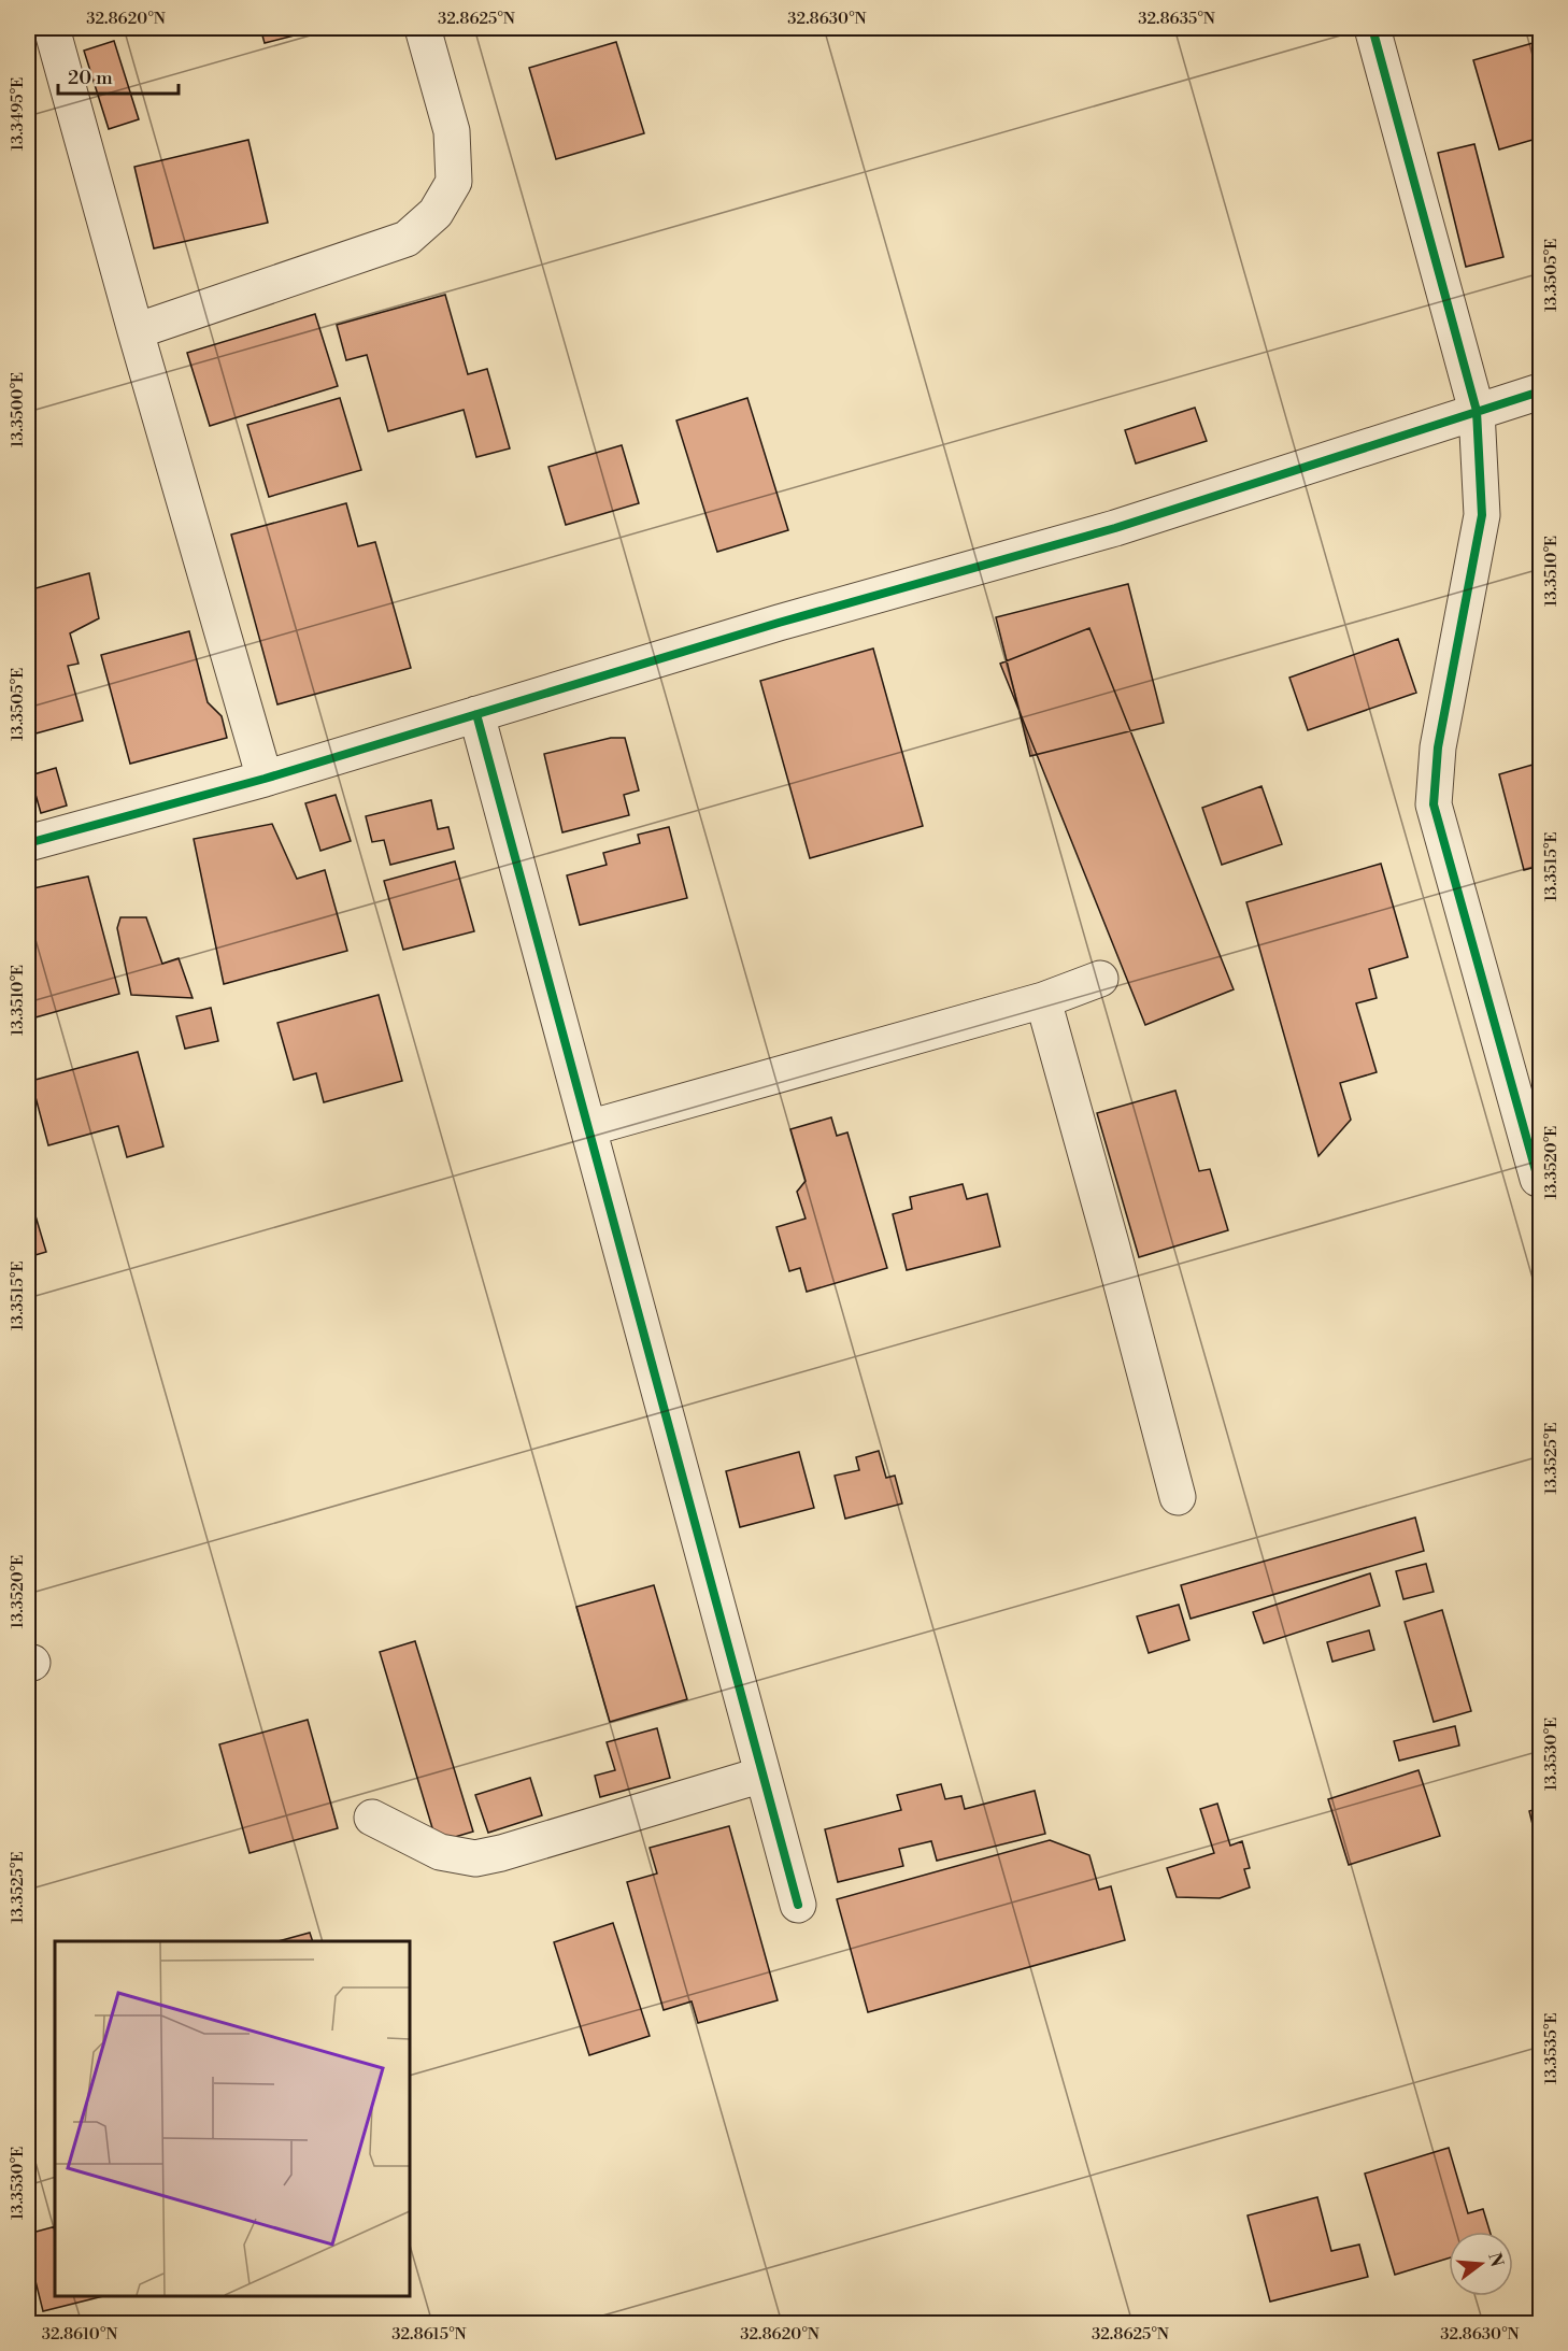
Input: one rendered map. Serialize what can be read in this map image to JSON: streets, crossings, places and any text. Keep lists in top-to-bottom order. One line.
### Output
{"scale_bar":"20 m","north":"right","coordinates":["32.8620°N","32.8625°N","32.8630°N","32.8635°N","13.3495°E","13.3505°E","13.3500°E","13.3510°E","13.3515°E","13.3520°E","13.3525°E","13.3530°E","13.3535°E","32.8610°N","32.8615°N"]}
